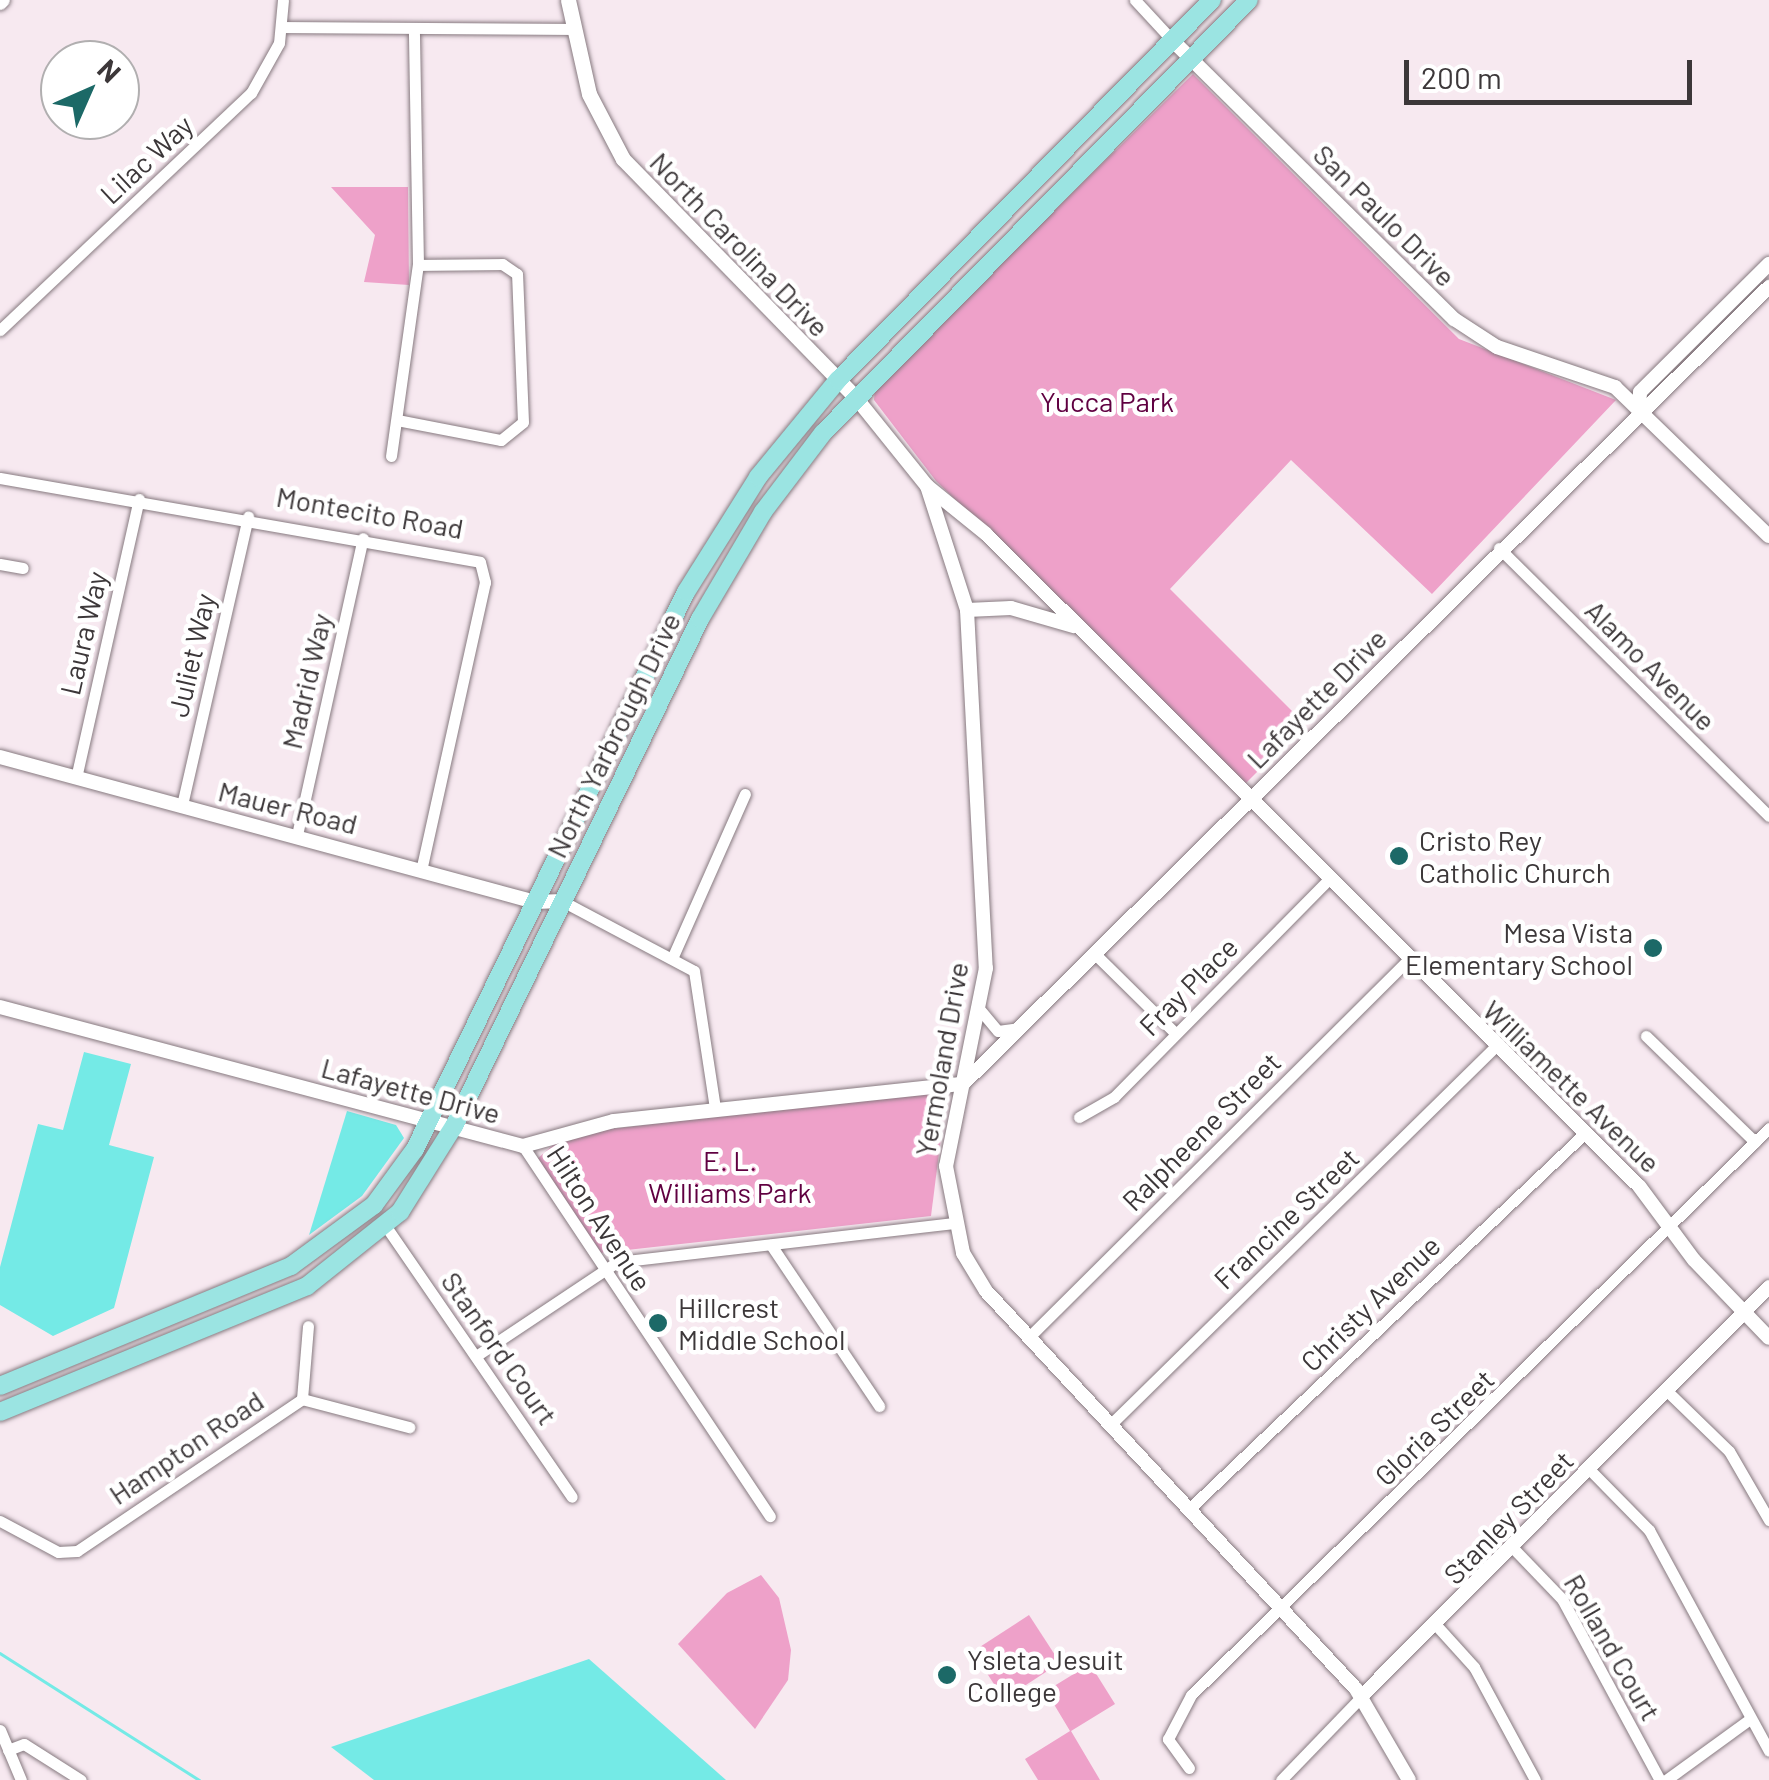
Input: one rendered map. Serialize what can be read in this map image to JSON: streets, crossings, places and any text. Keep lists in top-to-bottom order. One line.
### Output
{"streets":{"main road":["North Carolina Drive","North Yarbrough Drive"],"street":["Lilac Way","San Paulo Drive","Montecito Road","Laura Way","Juliet Way","Alamo Avenue","Madrid Way","Lafayette Drive","Mauer Road","Fray Place","Yermoland Drive","Williamette Avenue","Ralpheene Street","Hilton Avenue","Francine Street","Christy Avenue","Stanford Court","Gloria Street","Hampton Road","Stanley Street","Rolland Court"]},"crossings":[["San Paulo Drive","Lafayette Drive"],["San Paulo Drive","North Yarbrough Drive"],["North Carolina Drive","North Yarbrough Drive"],["North Carolina Drive","Williamette Avenue"],["Montecito Road","Laura Way"],["Montecito Road","Juliet Way"],["Montecito Road","Madrid Way"],["Montecito Road","Mauer Road"],["Laura Way","Mauer Road"],["Juliet Way","Mauer Road"],["Alamo Avenue","Lafayette Drive"],["Madrid Way","Mauer Road"],["Lafayette Drive","North Yarbrough Drive"],["Lafayette Drive","Yermoland Drive"],["Lafayette Drive","Williamette Avenue"],["Lafayette Drive","Hilton Avenue"],["North Yarbrough Drive","Mauer Road"],["North Yarbrough Drive","Williamette Avenue"],["North Yarbrough Drive","Stanford Court"],["Fray Place","Williamette Avenue"],["Yermoland Drive","Williamette Avenue"],["Yermoland Drive","Ralpheene Street"],["Yermoland Drive","Francine Street"],["Yermoland Drive","Christy Avenue"],["Yermoland Drive","Gloria Street"],["Yermoland Drive","Stanley Street"],["Williamette Avenue","Ralpheene Street"],["Williamette Avenue","Francine Street"],["Williamette Avenue","Christy Avenue"],["Williamette Avenue","Gloria Street"],["Williamette Avenue","Stanley Street"],["Stanley Street","Rolland Court"]],"parks":["Yucca Park","E. L. Williams Park"],"places":["Cristo Rey Catholic Church","Mesa Vista Elementary School","Hillcrest Middle School","Ysleta Jesuit College"],"scale_bar":"200 m","north":"top right"}
